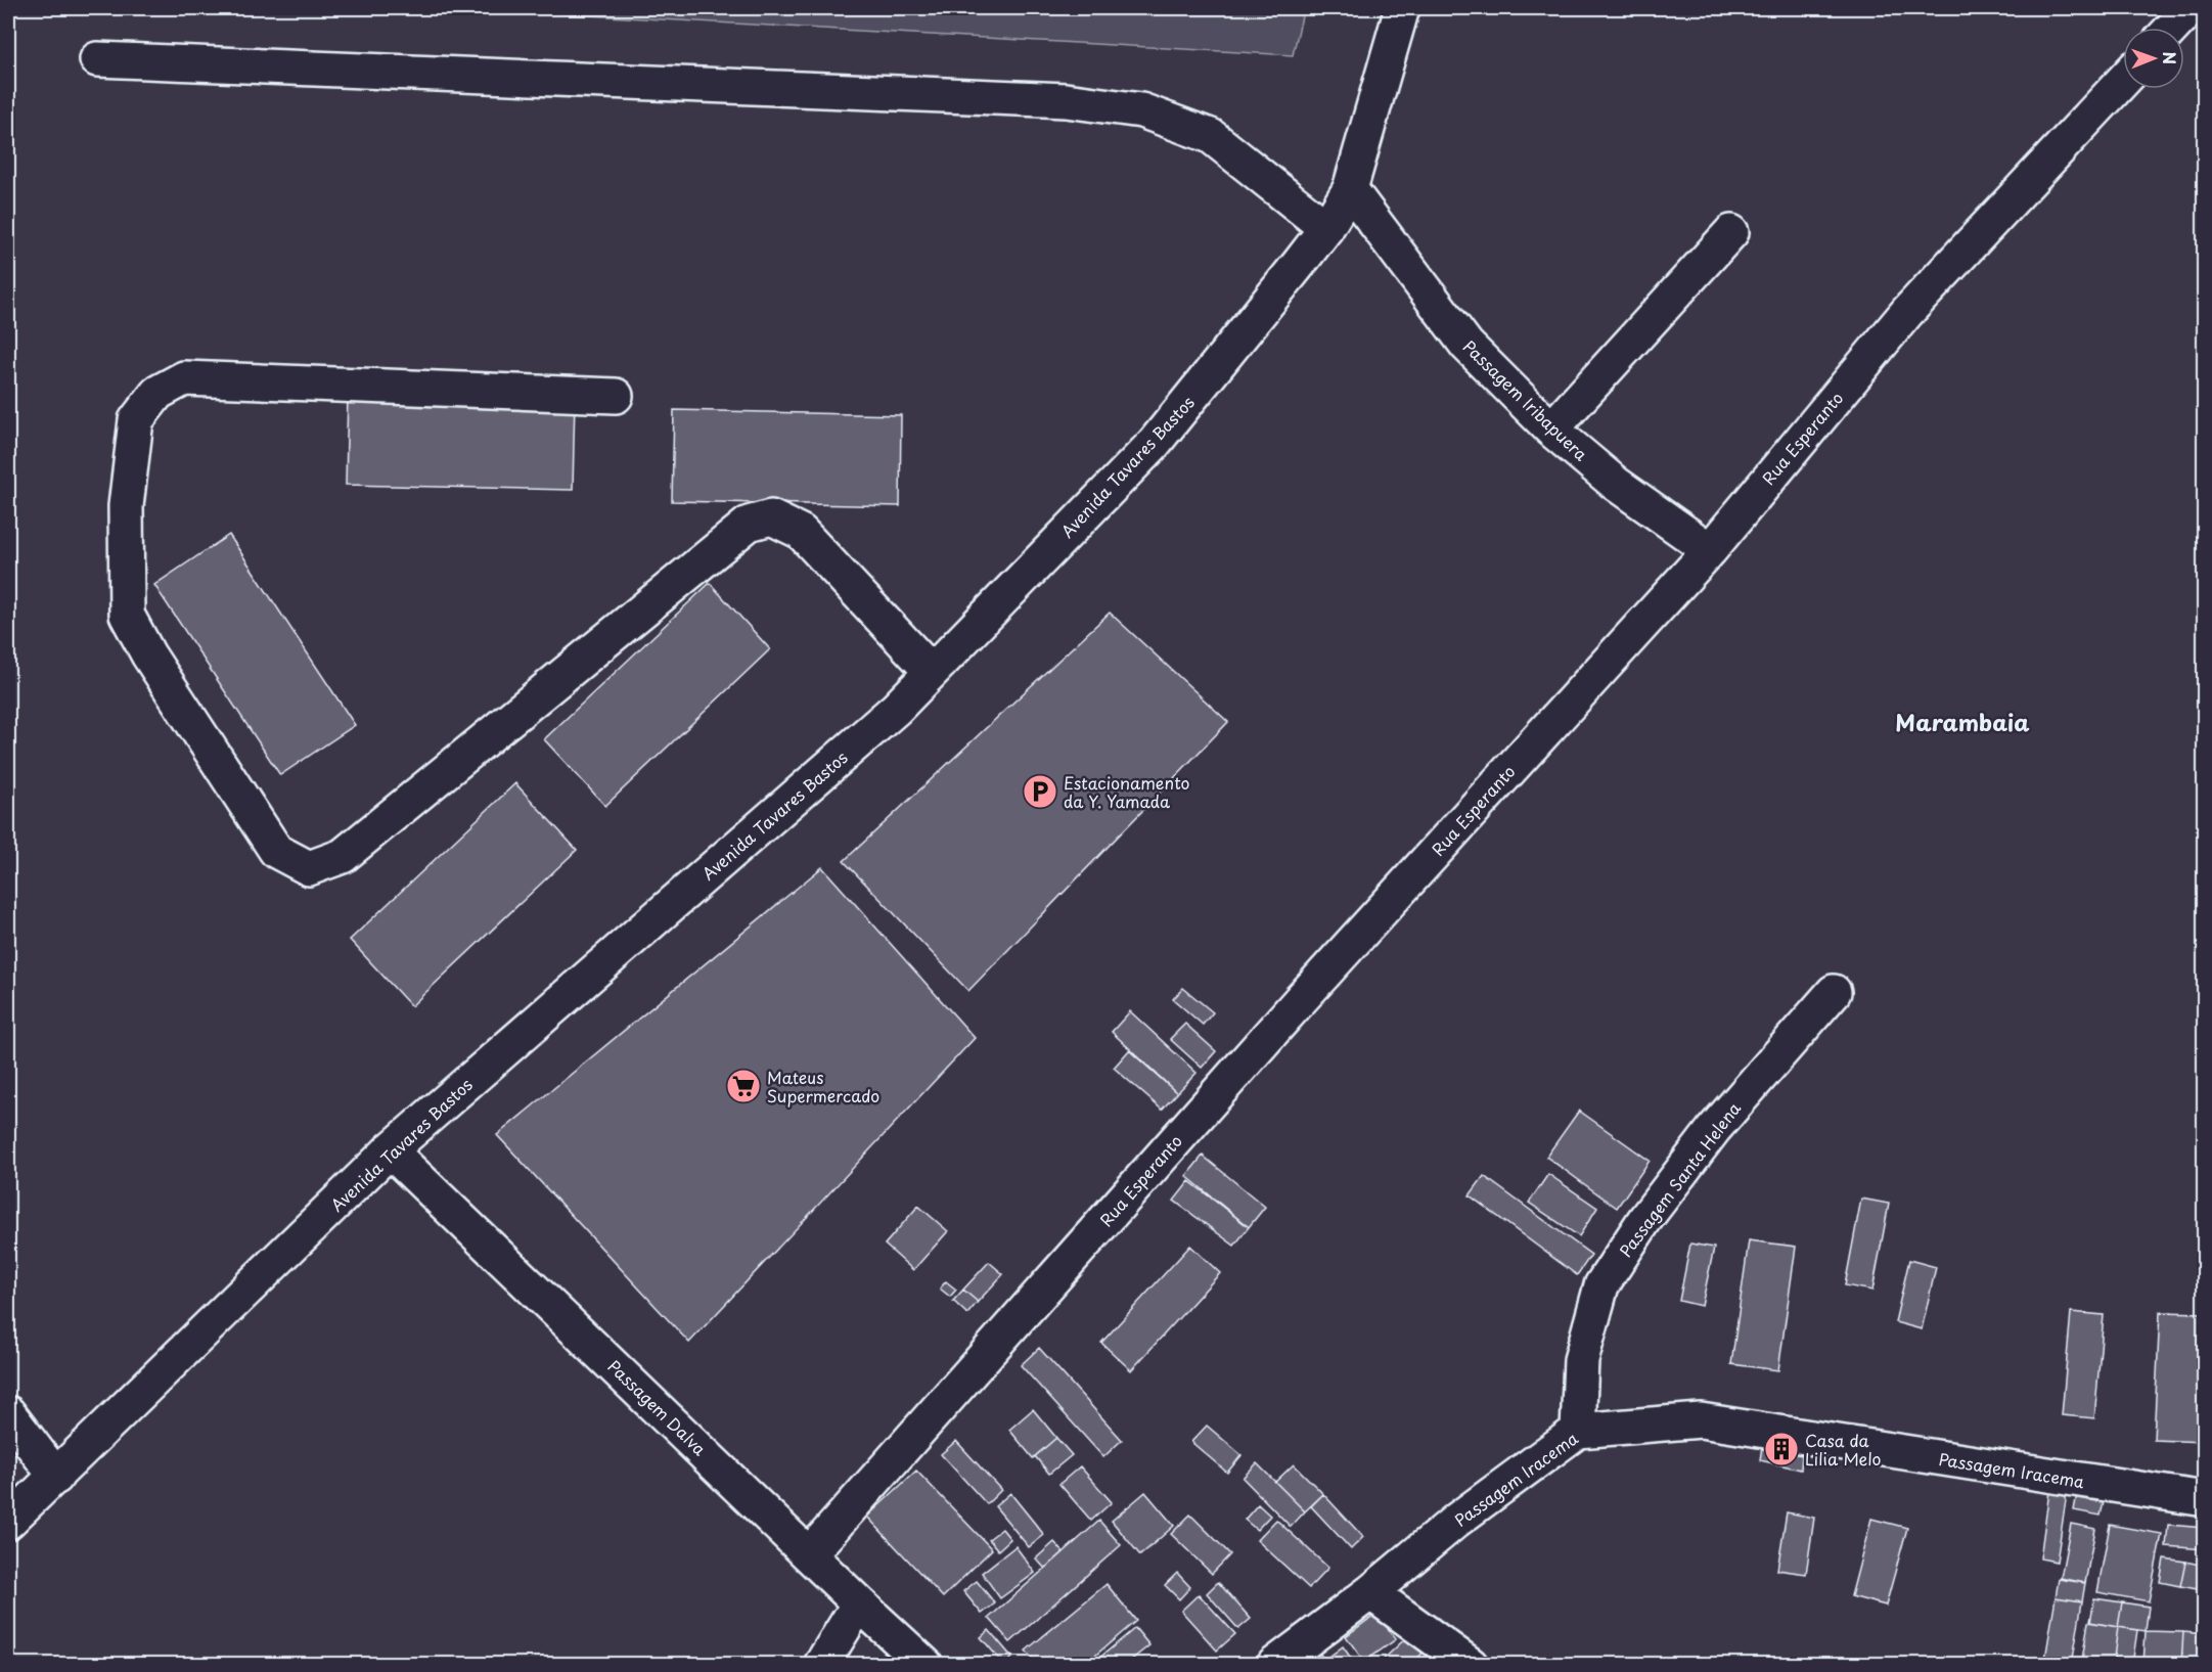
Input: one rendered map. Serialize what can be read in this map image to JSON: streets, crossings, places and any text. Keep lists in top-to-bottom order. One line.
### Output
{"streets":{"street":["Passagem Iribapuera","Rua Esperanto","Avenida Tavares Bastos","Passagem Santa Helena","Passagem Dalva","Passagem Iracema"]},"crossings":[["Passagem Iribapuera","Rua Esperanto"],["Passagem Iribapuera","Avenida Tavares Bastos"],["Rua Esperanto","Passagem Dalva"],["Avenida Tavares Bastos","Passagem Dalva"],["Passagem Santa Helena","Passagem Iracema"]],"districts":["Marambaia"],"places":{"parking":["Estacionamento da Y. Yamada"],"supermarket":["Mateus Supermercado"],"building":["Casa da Lilia Melo"]},"north":"right"}
